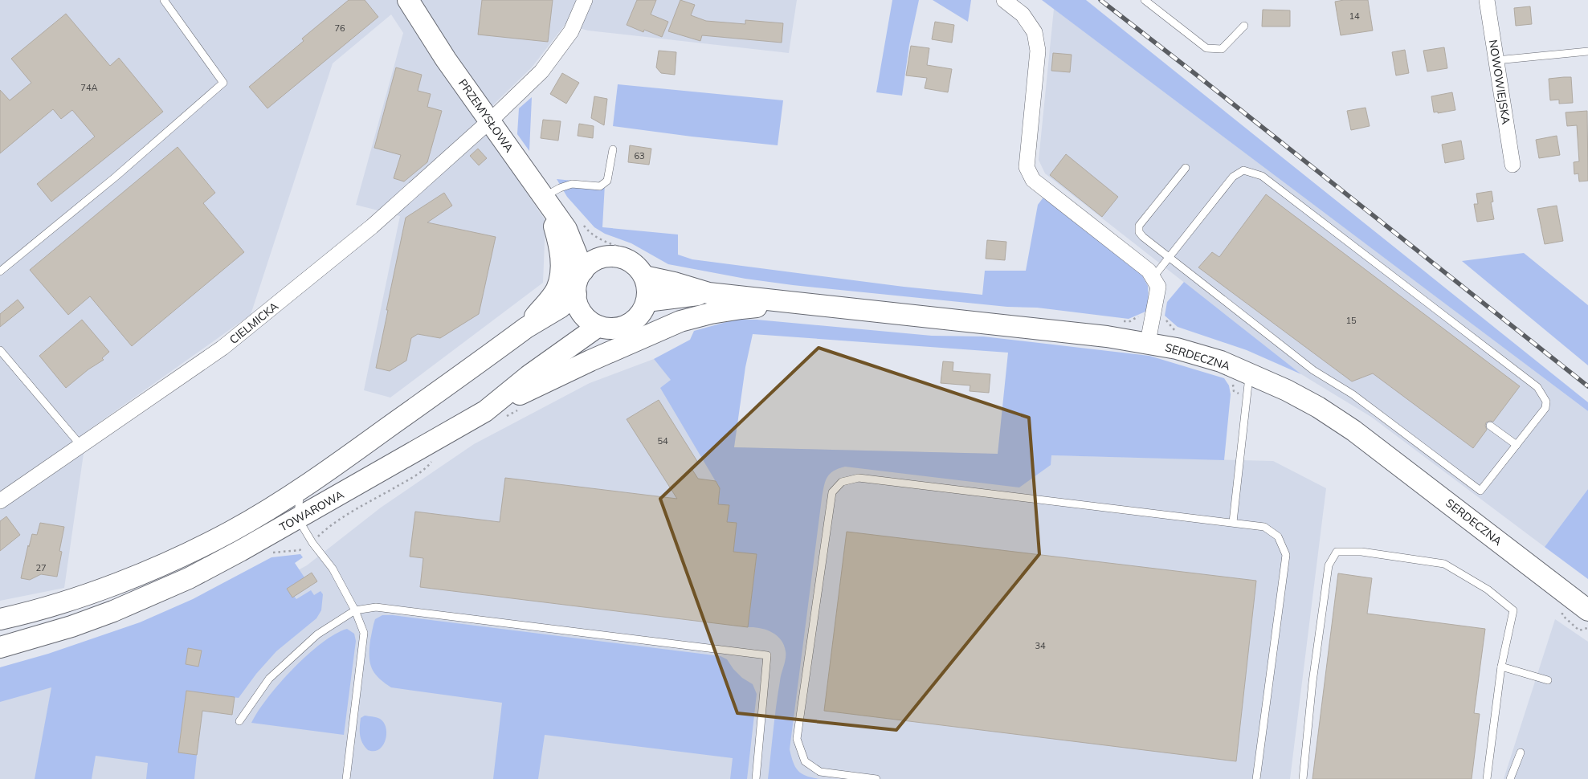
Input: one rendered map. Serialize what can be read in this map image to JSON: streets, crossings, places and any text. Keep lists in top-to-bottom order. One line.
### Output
{"streets":{"street":["NOWOWIEJSKA","PRZEMYSŁOWA","CIELMICKA","SERDECZNA","TOWAROWA"]},"crossings":[["PRZEMYSŁOWA","CIELMICKA"],["PRZEMYSŁOWA","TOWAROWA"]],"house_numbers":["14","76","74A","63","15","54","27","34"]}
